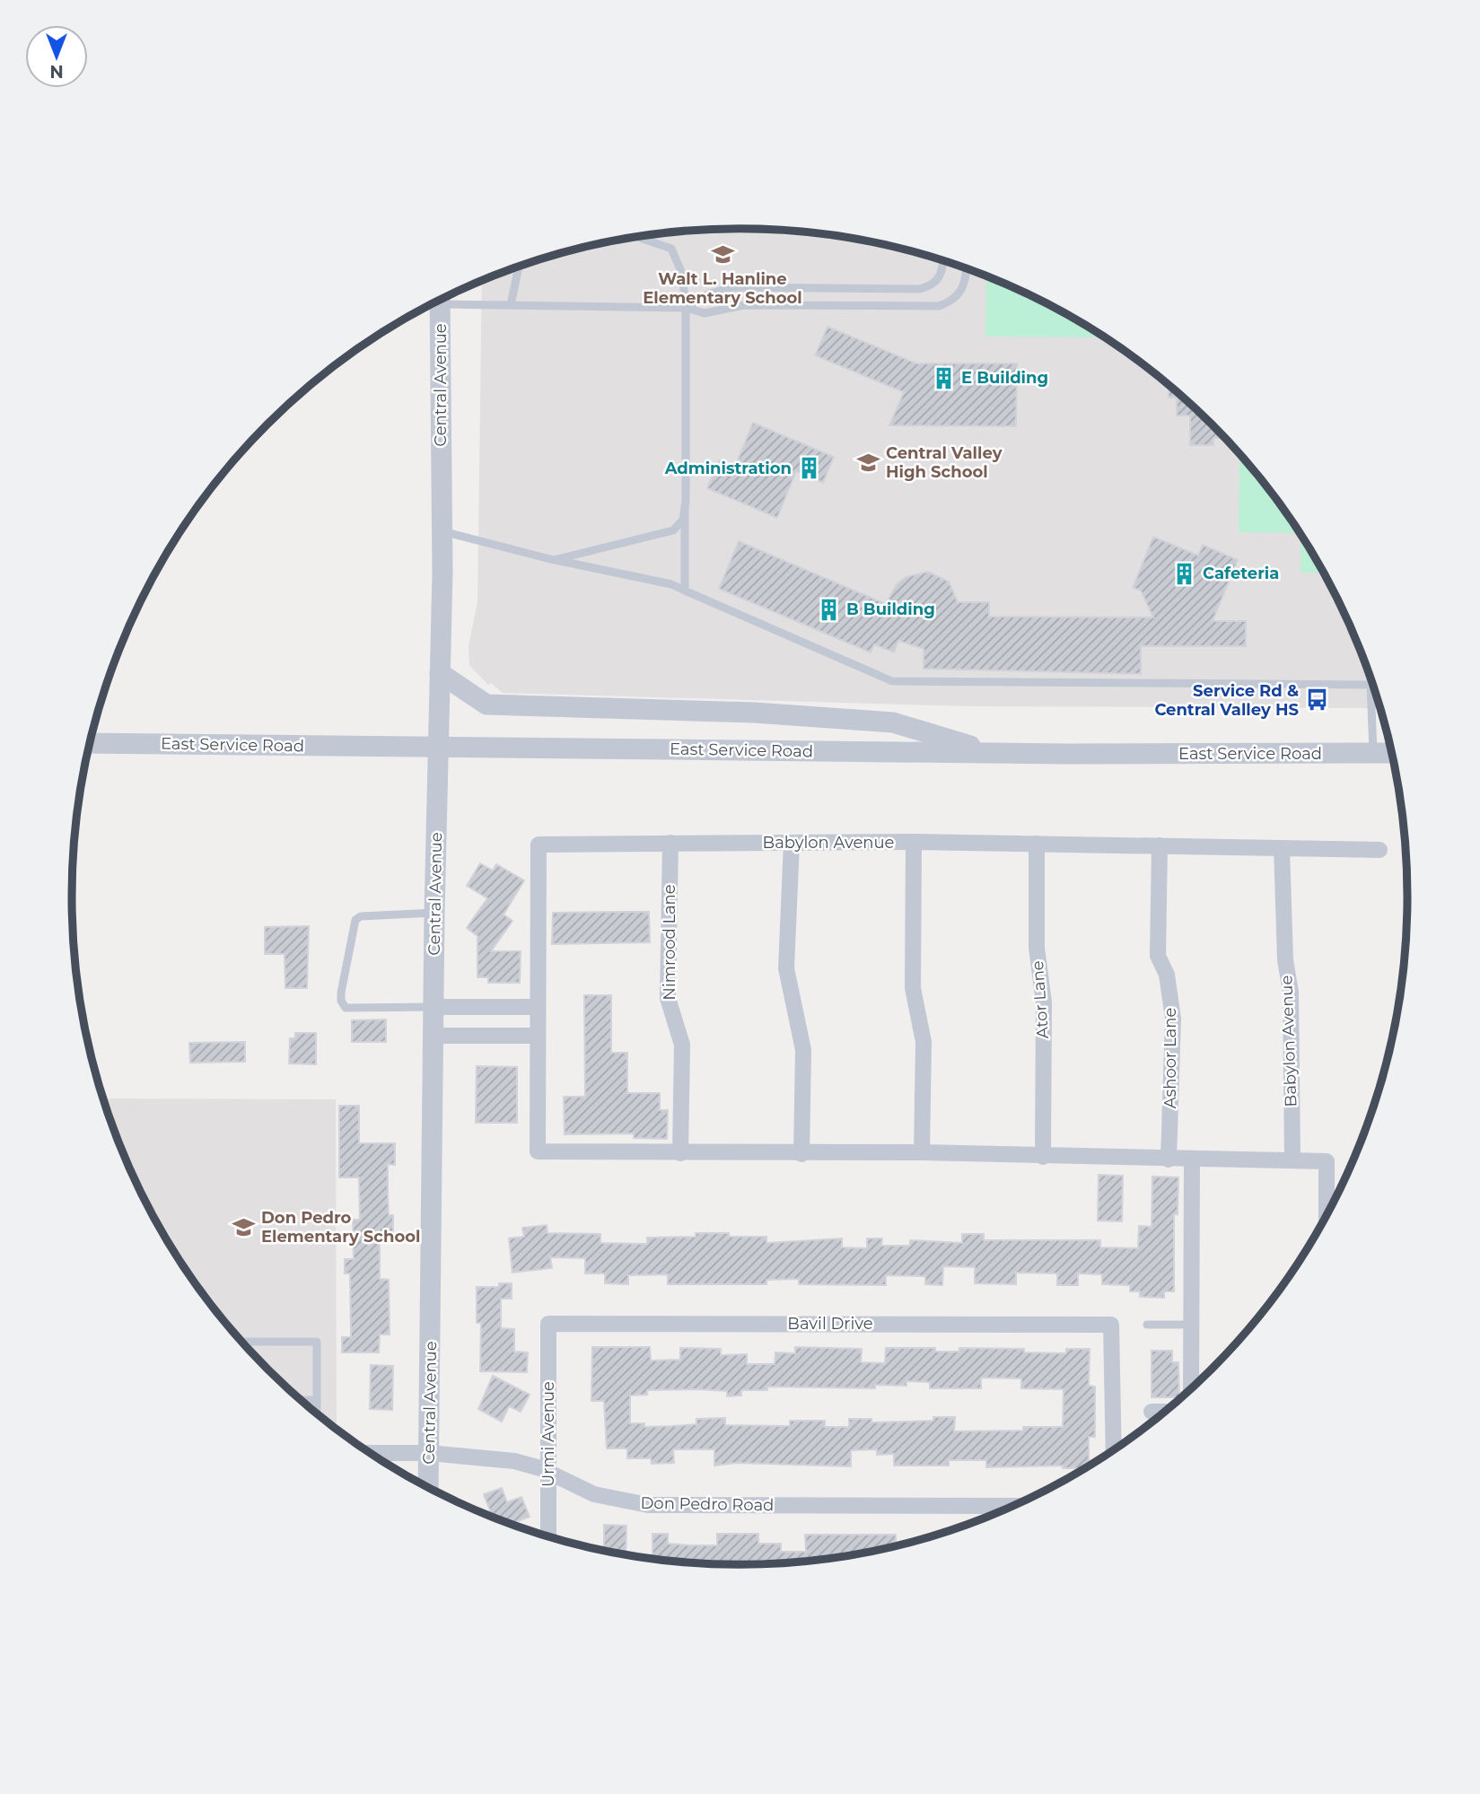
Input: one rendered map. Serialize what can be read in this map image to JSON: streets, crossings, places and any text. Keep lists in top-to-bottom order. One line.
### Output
{"streets":{"street":["Central Avenue","East Service Road","Babylon Avenue","Nimrood Lane","Ator Lane","Ashoor Lane","Bavil Drive","Urmi Avenue","Don Pedro Road"]},"crossings":[["Central Avenue","East Service Road"],["Central Avenue","Don Pedro Road"],["Babylon Avenue","Nimrood Lane"],["Babylon Avenue","Ator Lane"],["Babylon Avenue","Ashoor Lane"],["Bavil Drive","Urmi Avenue"],["Urmi Avenue","Don Pedro Road"]],"places":{"school or university":["Walt L. Hanline Elementary School","Central Valley High School","Don Pedro Elementary School"],"building":["E Building","Administration","Cafeteria","B Building"],"bus stop":["Service Rd & Central Valley HS"]},"north":"bottom"}
